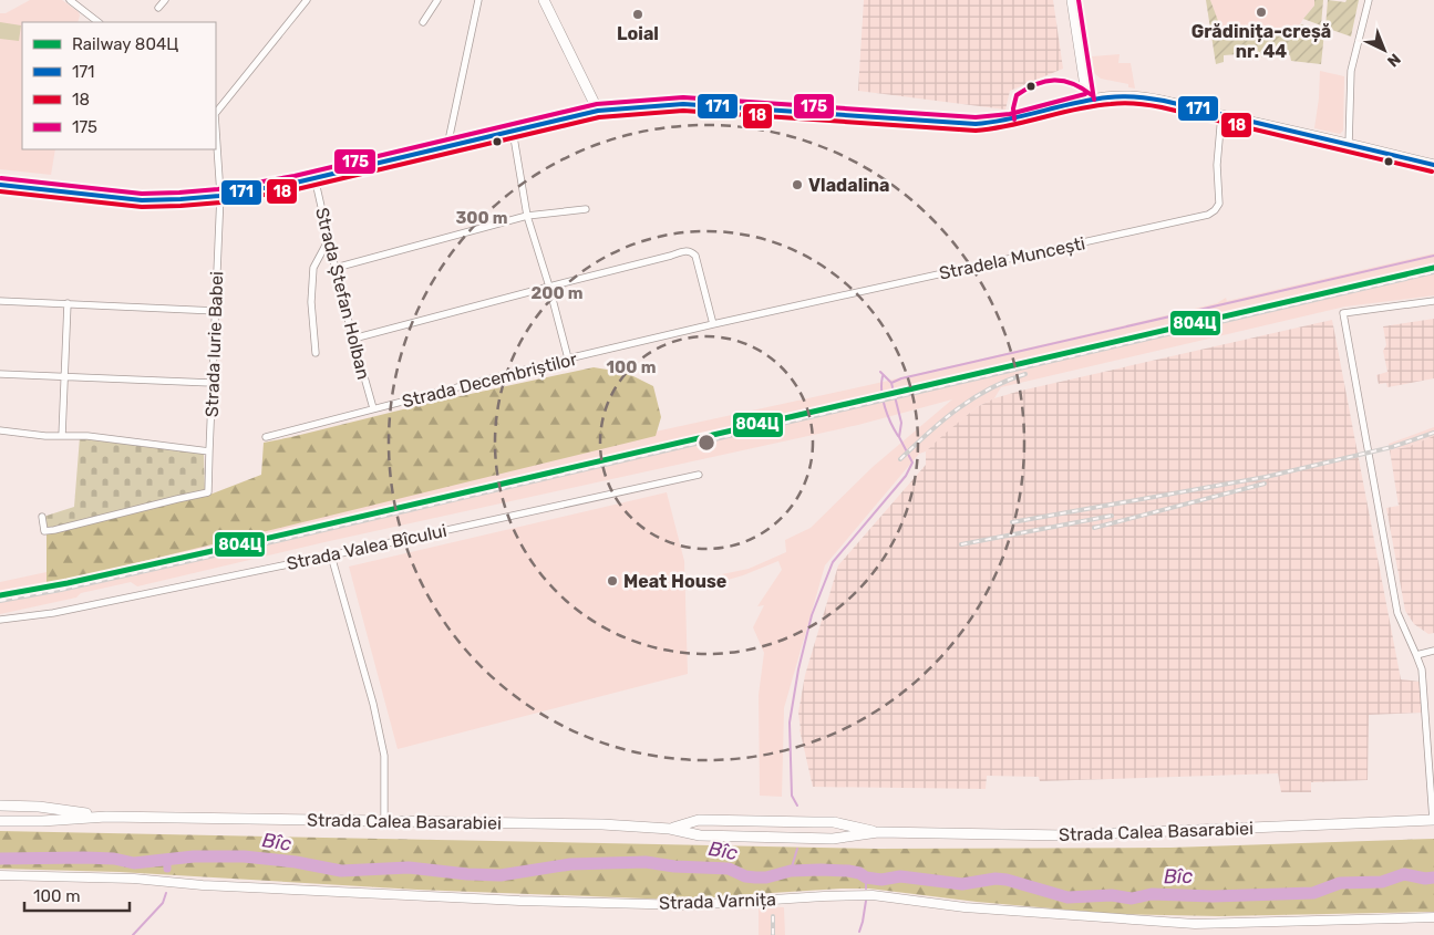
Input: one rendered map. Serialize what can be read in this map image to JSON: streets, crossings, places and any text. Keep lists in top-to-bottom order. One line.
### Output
{"streets":{"main road":["Strada Calea Basarabiei"],"street":["Stradela Muncești","Strada Ștefan Holban","Strada Iurie Babei","Strada Decembriștilor","Strada Valea Bîcului","Strada Varnița"]},"crossings":[["Stradela Muncești","Strada Decembriștilor"],["Strada Ștefan Holban","Strada Decembriștilor"]],"water":["Bîc"],"places":["Grădinița-creșă nr. 44","Loial","Vladalina","Meat House"],"lines":["transit line 175","transit line 171","transit line 18","rail line 804Ц"],"legend":["Railway 804Ц","171","18","175"],"scale_bar":"100 m","north":"bottom right","rings":["300 m","200 m","100 m"]}
